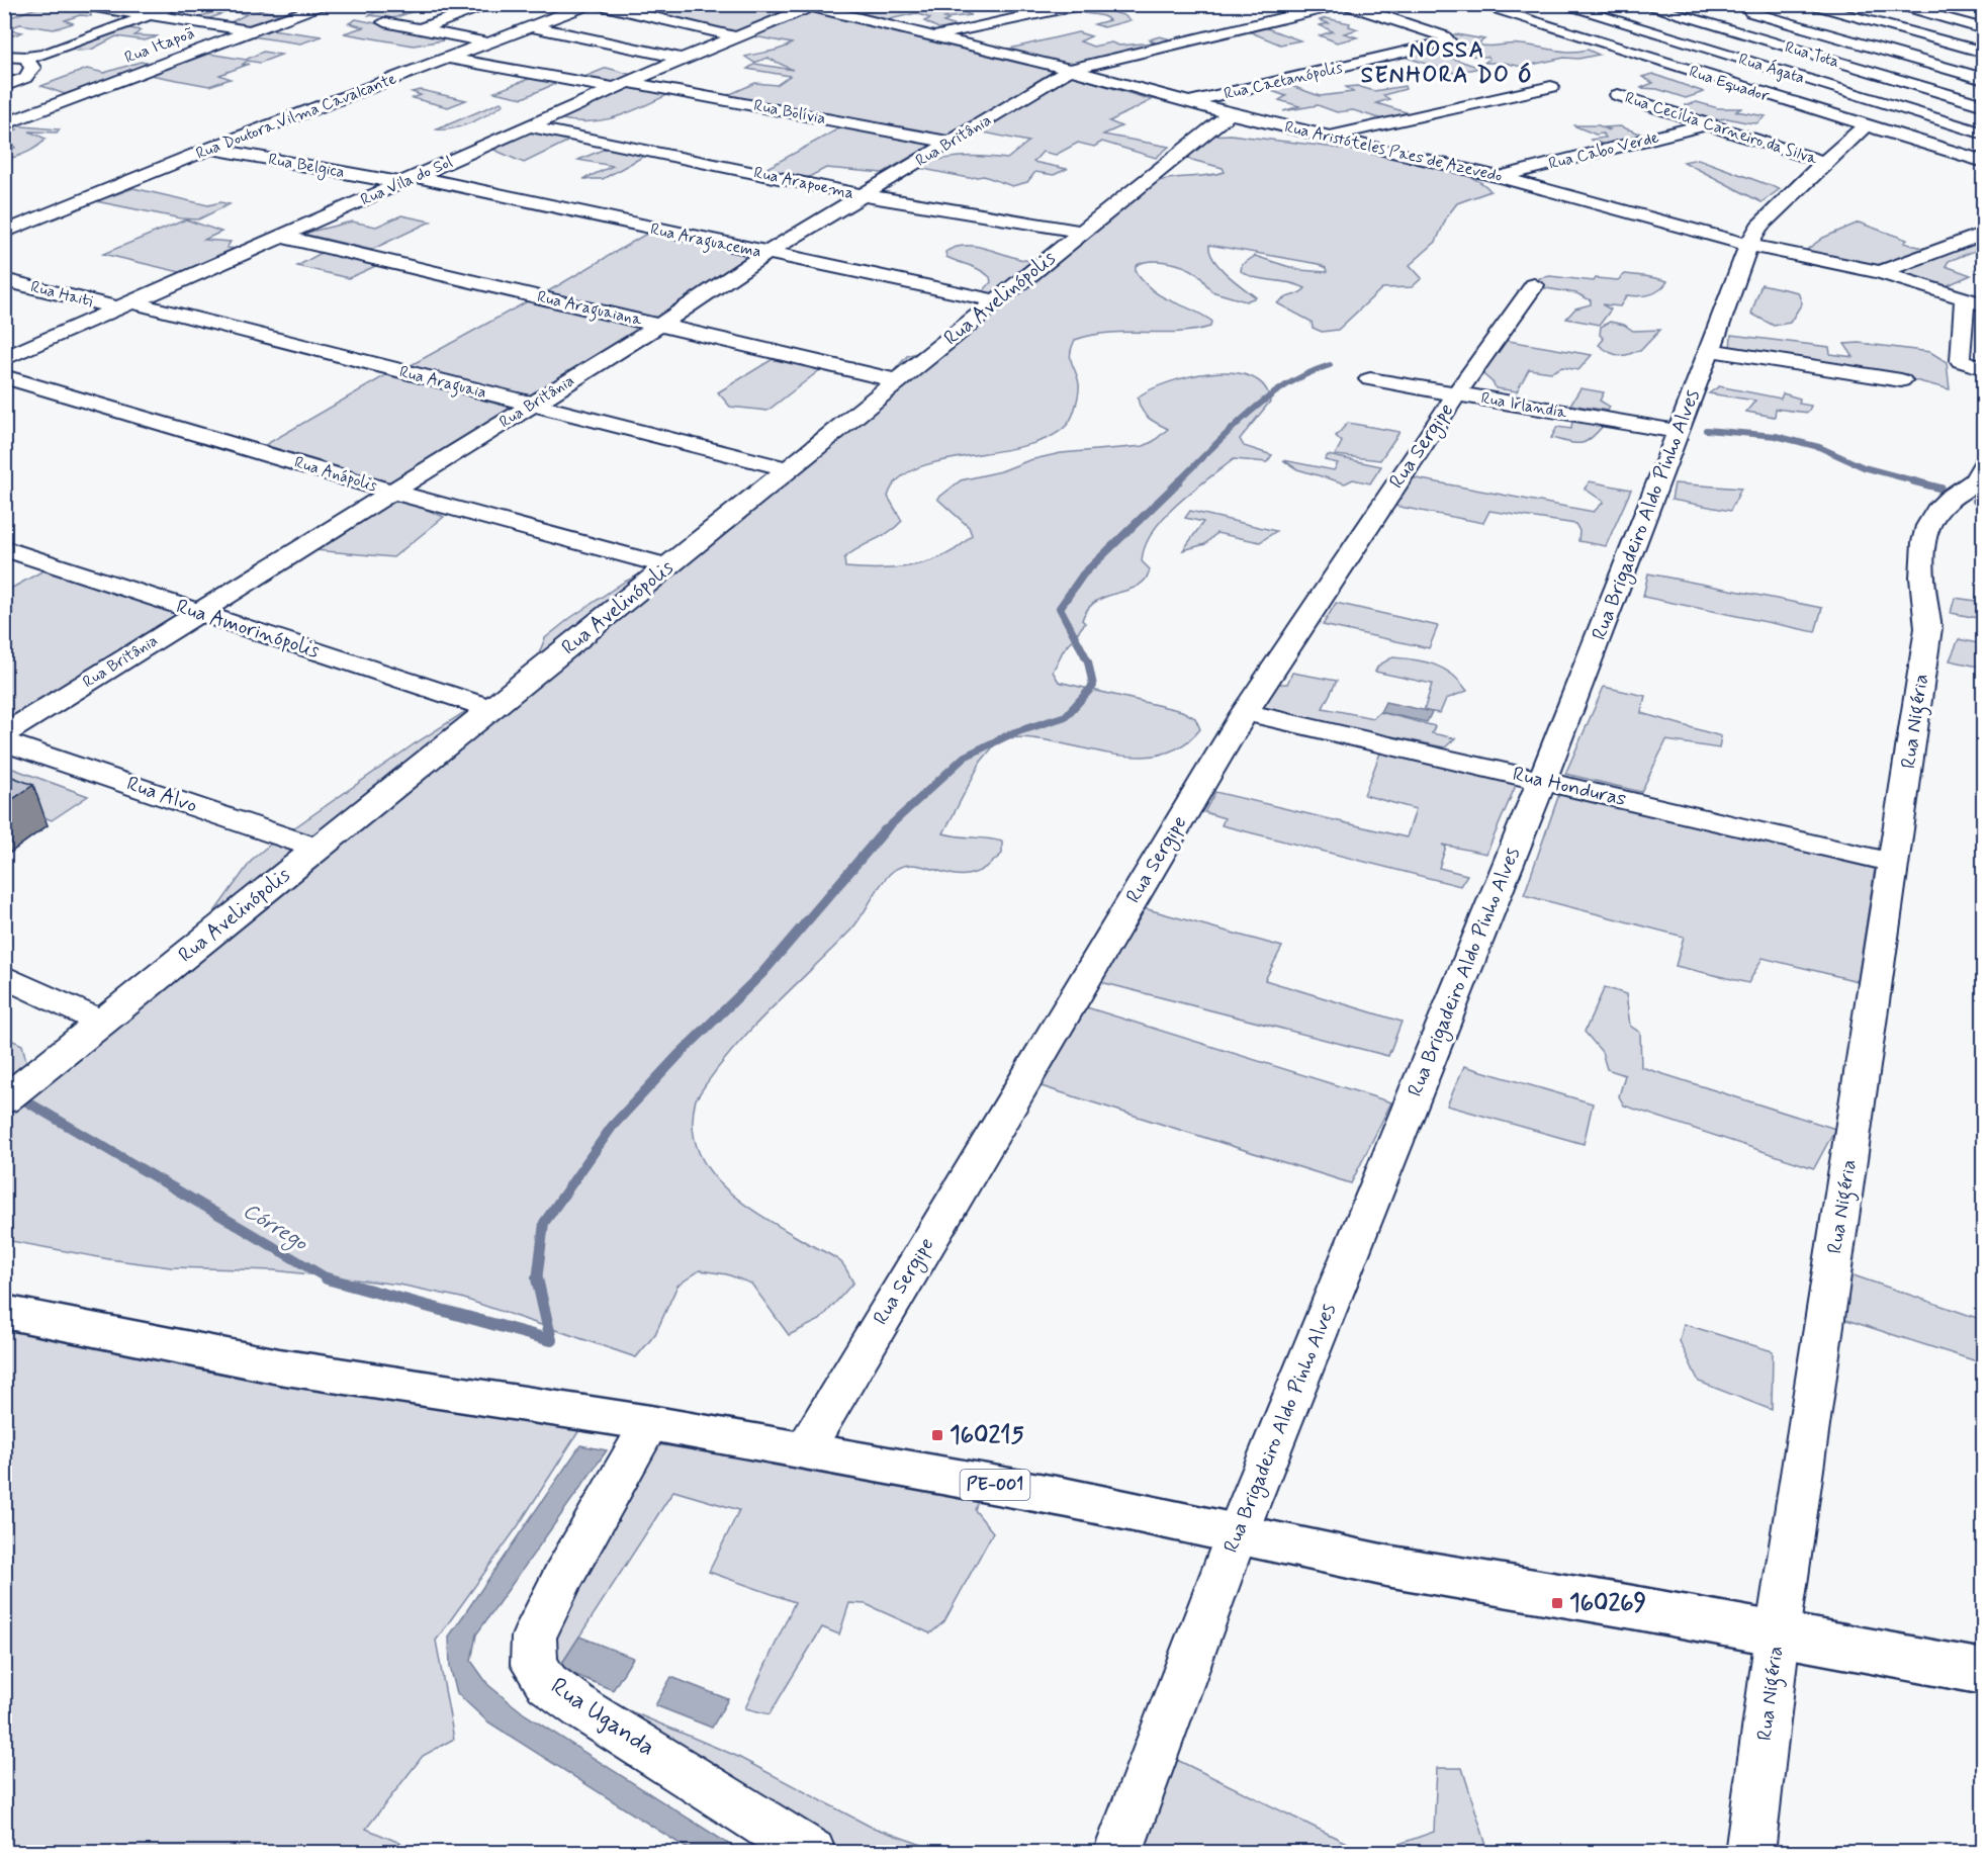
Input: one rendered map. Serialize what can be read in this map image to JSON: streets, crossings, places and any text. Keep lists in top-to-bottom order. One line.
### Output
{"streets":{"main road":["PE-001"],"street":["Rua Itapoã","Rua Tota","Rua Ágata","Rua Caetanópolis","Rua Equador","Rua Bolívia","Rua Doutora Vilma Cavalcante","Rua Cecília Carneiro da Silva","Rua Britânia","Rua Cabo Verde","Rua Aristóteles Paes de Azevedo","Rua Belgica","Rua Vila do Sol","Rua Arapoema","Rua Araguacema","Rua Haiti","Rua Avelinópolis","Rua Araguaiana","Rua Araguaia","Rua Irlandia","Rua Sergipe","Rua Anápolis","Rua Brigadeiro Aldo Pinho Alves","Rua Amorinópolis","Rua Nigéria","Rua Honduras","Rua Alvo","Rua Uganda"]},"crossings":[["Rua Caetanópolis","Rua Aristóteles Paes de Azevedo"],["Rua Equador","Rua Brigadeiro Aldo Pinho Alves"],["Rua Bolívia","Rua Doutora Vilma Cavalcante"],["Rua Bolívia","Rua Britânia"],["Rua Bolívia","Rua Vila do Sol"],["Rua Doutora Vilma Cavalcante","Rua Belgica"],["Rua Cecília Carneiro da Silva","Rua Cabo Verde"],["Rua Cecília Carneiro da Silva","Rua Brigadeiro Aldo Pinho Alves"],["Rua Britânia","Rua Aristóteles Paes de Azevedo"],["Rua Britânia","Rua Arapoema"],["Rua Britânia","Rua Araguacema"],["Rua Britânia","Rua Araguaiana"],["Rua Britânia","Rua Araguaia"],["Rua Britânia","Rua Anápolis"],["Rua Britânia","Rua Amorinópolis"],["Rua Cabo Verde","Rua Aristóteles Paes de Azevedo"],["Rua Aristóteles Paes de Azevedo","Rua Vila do Sol"],["Rua Aristóteles Paes de Azevedo","Rua Avelinópolis"],["Rua Aristóteles Paes de Azevedo","Rua Brigadeiro Aldo Pinho Alves"],["Rua Belgica","Rua Vila do Sol"],["Rua Belgica","Rua Araguacema"],["Rua Vila do Sol","Rua Arapoema"],["Rua Vila do Sol","Rua Araguacema"],["Rua Vila do Sol","Rua Haiti"],["Rua Vila do Sol","Rua Araguaiana"],["Rua Vila do Sol","Rua Araguaia"],["Rua Arapoema","Rua Avelinópolis"],["Rua Araguacema","Rua Avelinópolis"],["Rua Haiti","Rua Araguaia"],["Rua Avelinópolis","Rua Araguaiana"],["Rua Avelinópolis","Rua Araguaia"],["Rua Avelinópolis","Rua Anápolis"],["Rua Avelinópolis","Rua Amorinópolis"],["Rua Avelinópolis","Rua Alvo"],["Rua Irlandia","Rua Sergipe"],["Rua Irlandia","Rua Brigadeiro Aldo Pinho Alves"],["Rua Sergipe","Rua Honduras"],["Rua Sergipe","PE-001"],["Rua Brigadeiro Aldo Pinho Alves","Rua Honduras"],["Rua Brigadeiro Aldo Pinho Alves","PE-001"],["Rua Nigéria","Rua Honduras"],["Rua Nigéria","PE-001"],["PE-001","Rua Uganda"]],"districts":["NOSSA SENHORA DO Ó"],"water":["Córrego"],"places":{"transit":["160215","160269"]}}
